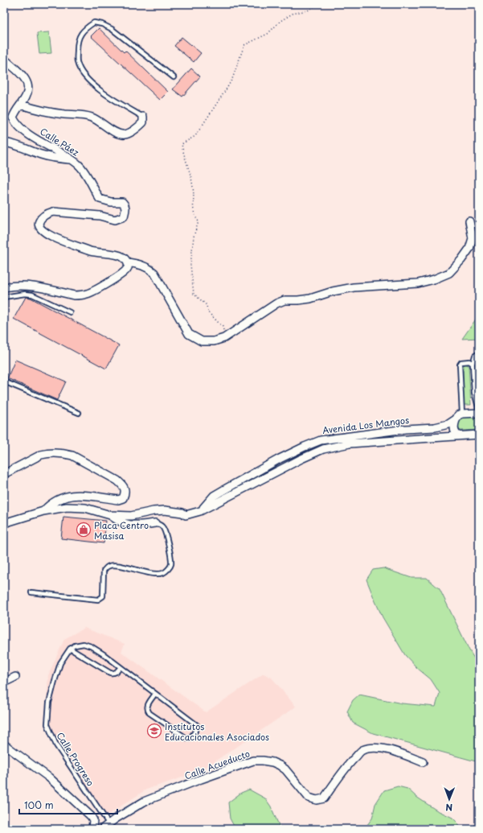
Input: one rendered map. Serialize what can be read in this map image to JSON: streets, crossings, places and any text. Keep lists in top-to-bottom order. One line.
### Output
{"streets":{"street":["Calle Páez","Avenida Los Mangos","Calle Acueducto"],"lane":["Calle Progreso"]},"crossings":[["Calle Progreso","Calle Acueducto"]],"places":{"shop":["Placa Centro Masisa"],"school or university":["Institutos Educacionales Asociados"]},"scale_bar":"100 m","north":"bottom"}
